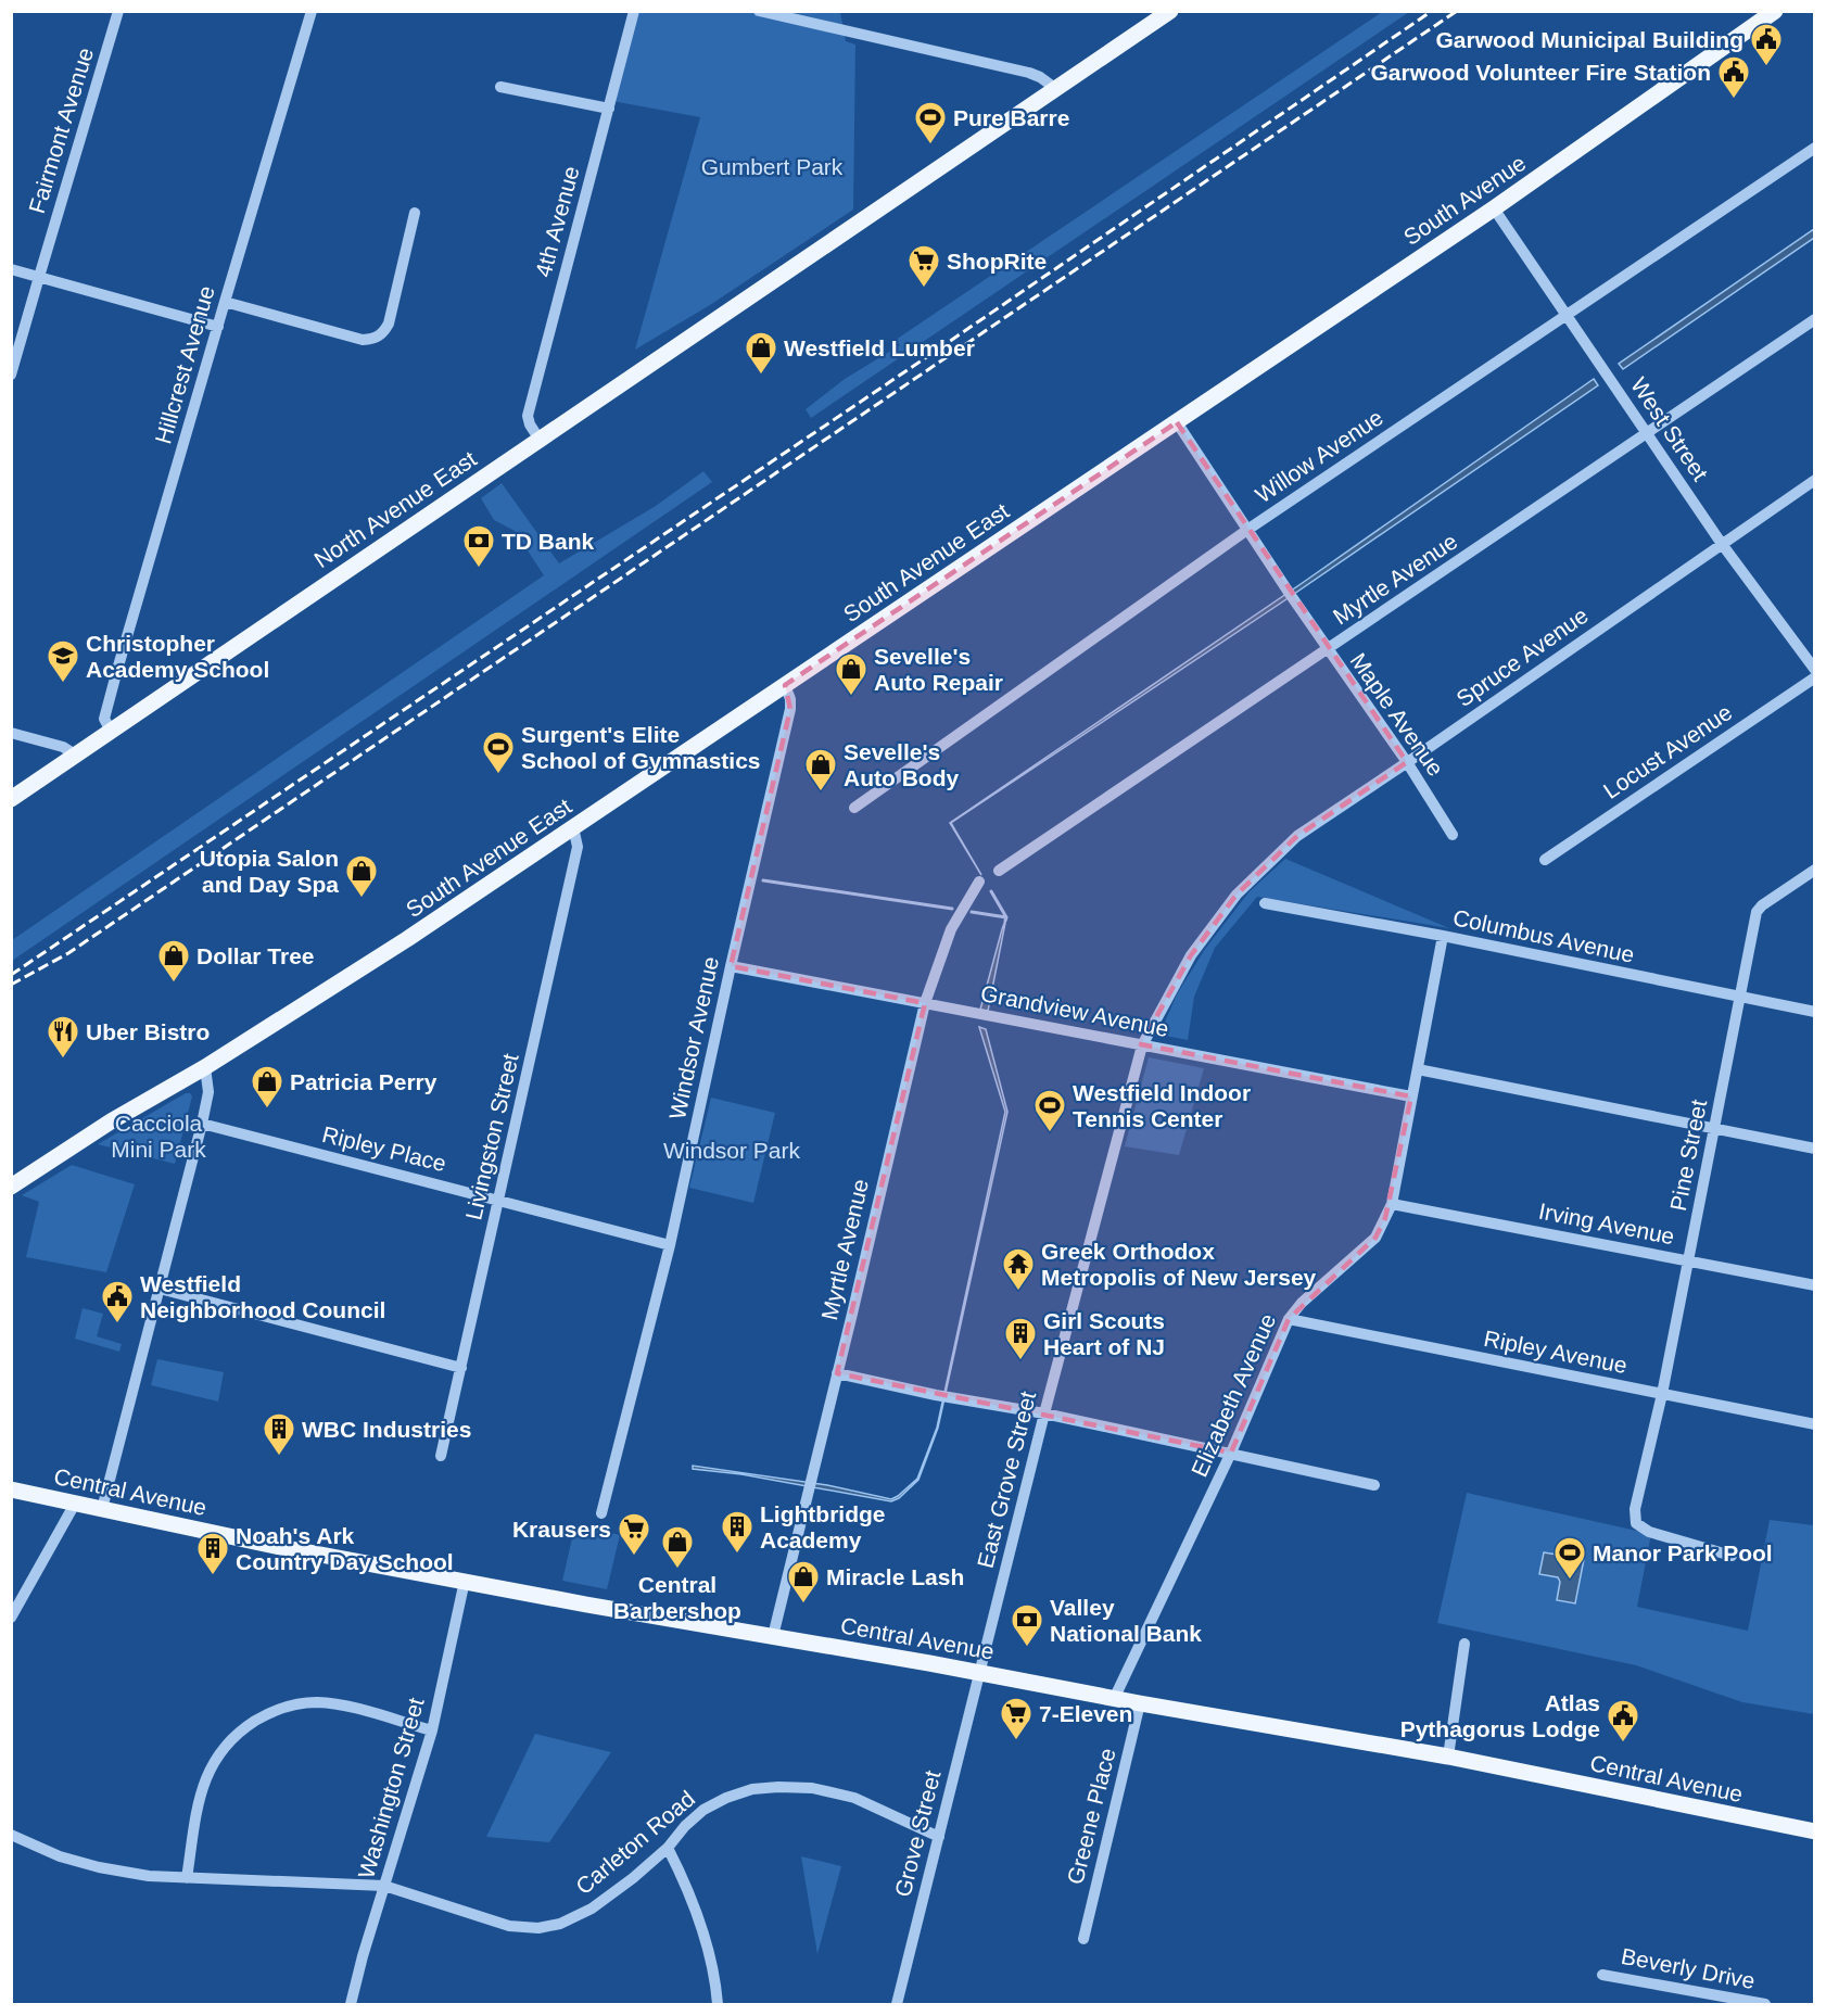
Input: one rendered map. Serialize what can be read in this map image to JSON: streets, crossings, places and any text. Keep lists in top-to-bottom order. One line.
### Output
{"streets":{"main road":["South Avenue","North Avenue East","South Avenue East","Central Avenue"],"street":["Fairmont Avenue","4th Avenue","Hillcrest Avenue","West Street","Willow Avenue","Myrtle Avenue","Spruce Avenue","Maple Avenue","Locust Avenue","Columbus Avenue","Grandview Avenue","Windsor Avenue","Livingston Street","Ripley Place","Pine Street","Irving Avenue","Ripley Avenue","Elizabeth Avenue","East Grove Street","Washington Street","Greene Place","Grove Street","Carleton Road","Beverly Drive"]},"crossings":[["South Avenue","West Street"],["South Avenue","South Avenue East"],["South Avenue","Maple Avenue"],["4th Avenue","North Avenue East"],["Hillcrest Avenue","North Avenue East"],["West Street","Willow Avenue"],["West Street","Myrtle Avenue"],["West Street","Spruce Avenue"],["Willow Avenue","Maple Avenue"],["South Avenue East","Maple Avenue"],["South Avenue East","Windsor Avenue"],["South Avenue East","Livingston Street"],["Myrtle Avenue","Maple Avenue"],["Myrtle Avenue","Grandview Avenue"],["Myrtle Avenue","Central Avenue"],["Spruce Avenue","Maple Avenue"],["Spruce Avenue","East Grove Street"],["Columbus Avenue","Pine Street"],["Columbus Avenue","Elizabeth Avenue"],["Grandview Avenue","Windsor Avenue"],["Grandview Avenue","Elizabeth Avenue"],["Grandview Avenue","East Grove Street"],["Windsor Avenue","Ripley Place"],["Livingston Street","Ripley Place"],["Pine Street","Irving Avenue"],["Pine Street","Ripley Avenue"],["Irving Avenue","Elizabeth Avenue"],["Ripley Avenue","Elizabeth Avenue"],["Elizabeth Avenue","Central Avenue"],["East Grove Street","Central Avenue"],["East Grove Street","Grove Street"],["Central Avenue","Washington Street"],["Central Avenue","Greene Place"],["Central Avenue","Grove Street"],["Washington Street","Carleton Road"],["Grove Street","Carleton Road"]],"parks":["Gumbert Park","Cacciola Mini Park","Windsor Park"],"places":{"public building":["Garwood Municipal Building","Garwood Volunteer Fire Station","Westfield Neighborhood Council","Atlas Pythagorus Lodge"],"sports":["Pure Barre","Surgent's Elite School of Gymnastics","Westfield Indoor Tennis Center","Manor Park Pool"],"supermarket":["ShopRite","Krausers","7-Eleven"],"shop":["Westfield Lumber","Sevelle's Auto Repair","Sevelle's Auto Body","Utopia Salon and Day Spa","Dollar Tree","Patricia Perry","Central Barbershop","Miracle Lash"],"bank":["TD Bank","Valley National Bank"],"school or university":["Christopher Academy School"],"restaurant":["Uber Bistro"],"temple":["Greek Orthodox Metropolis of New Jersey"],"building":["Girl Scouts Heart of NJ","WBC Industries","Lightbridge Academy","Noah's Ark Country Day School"]}}
